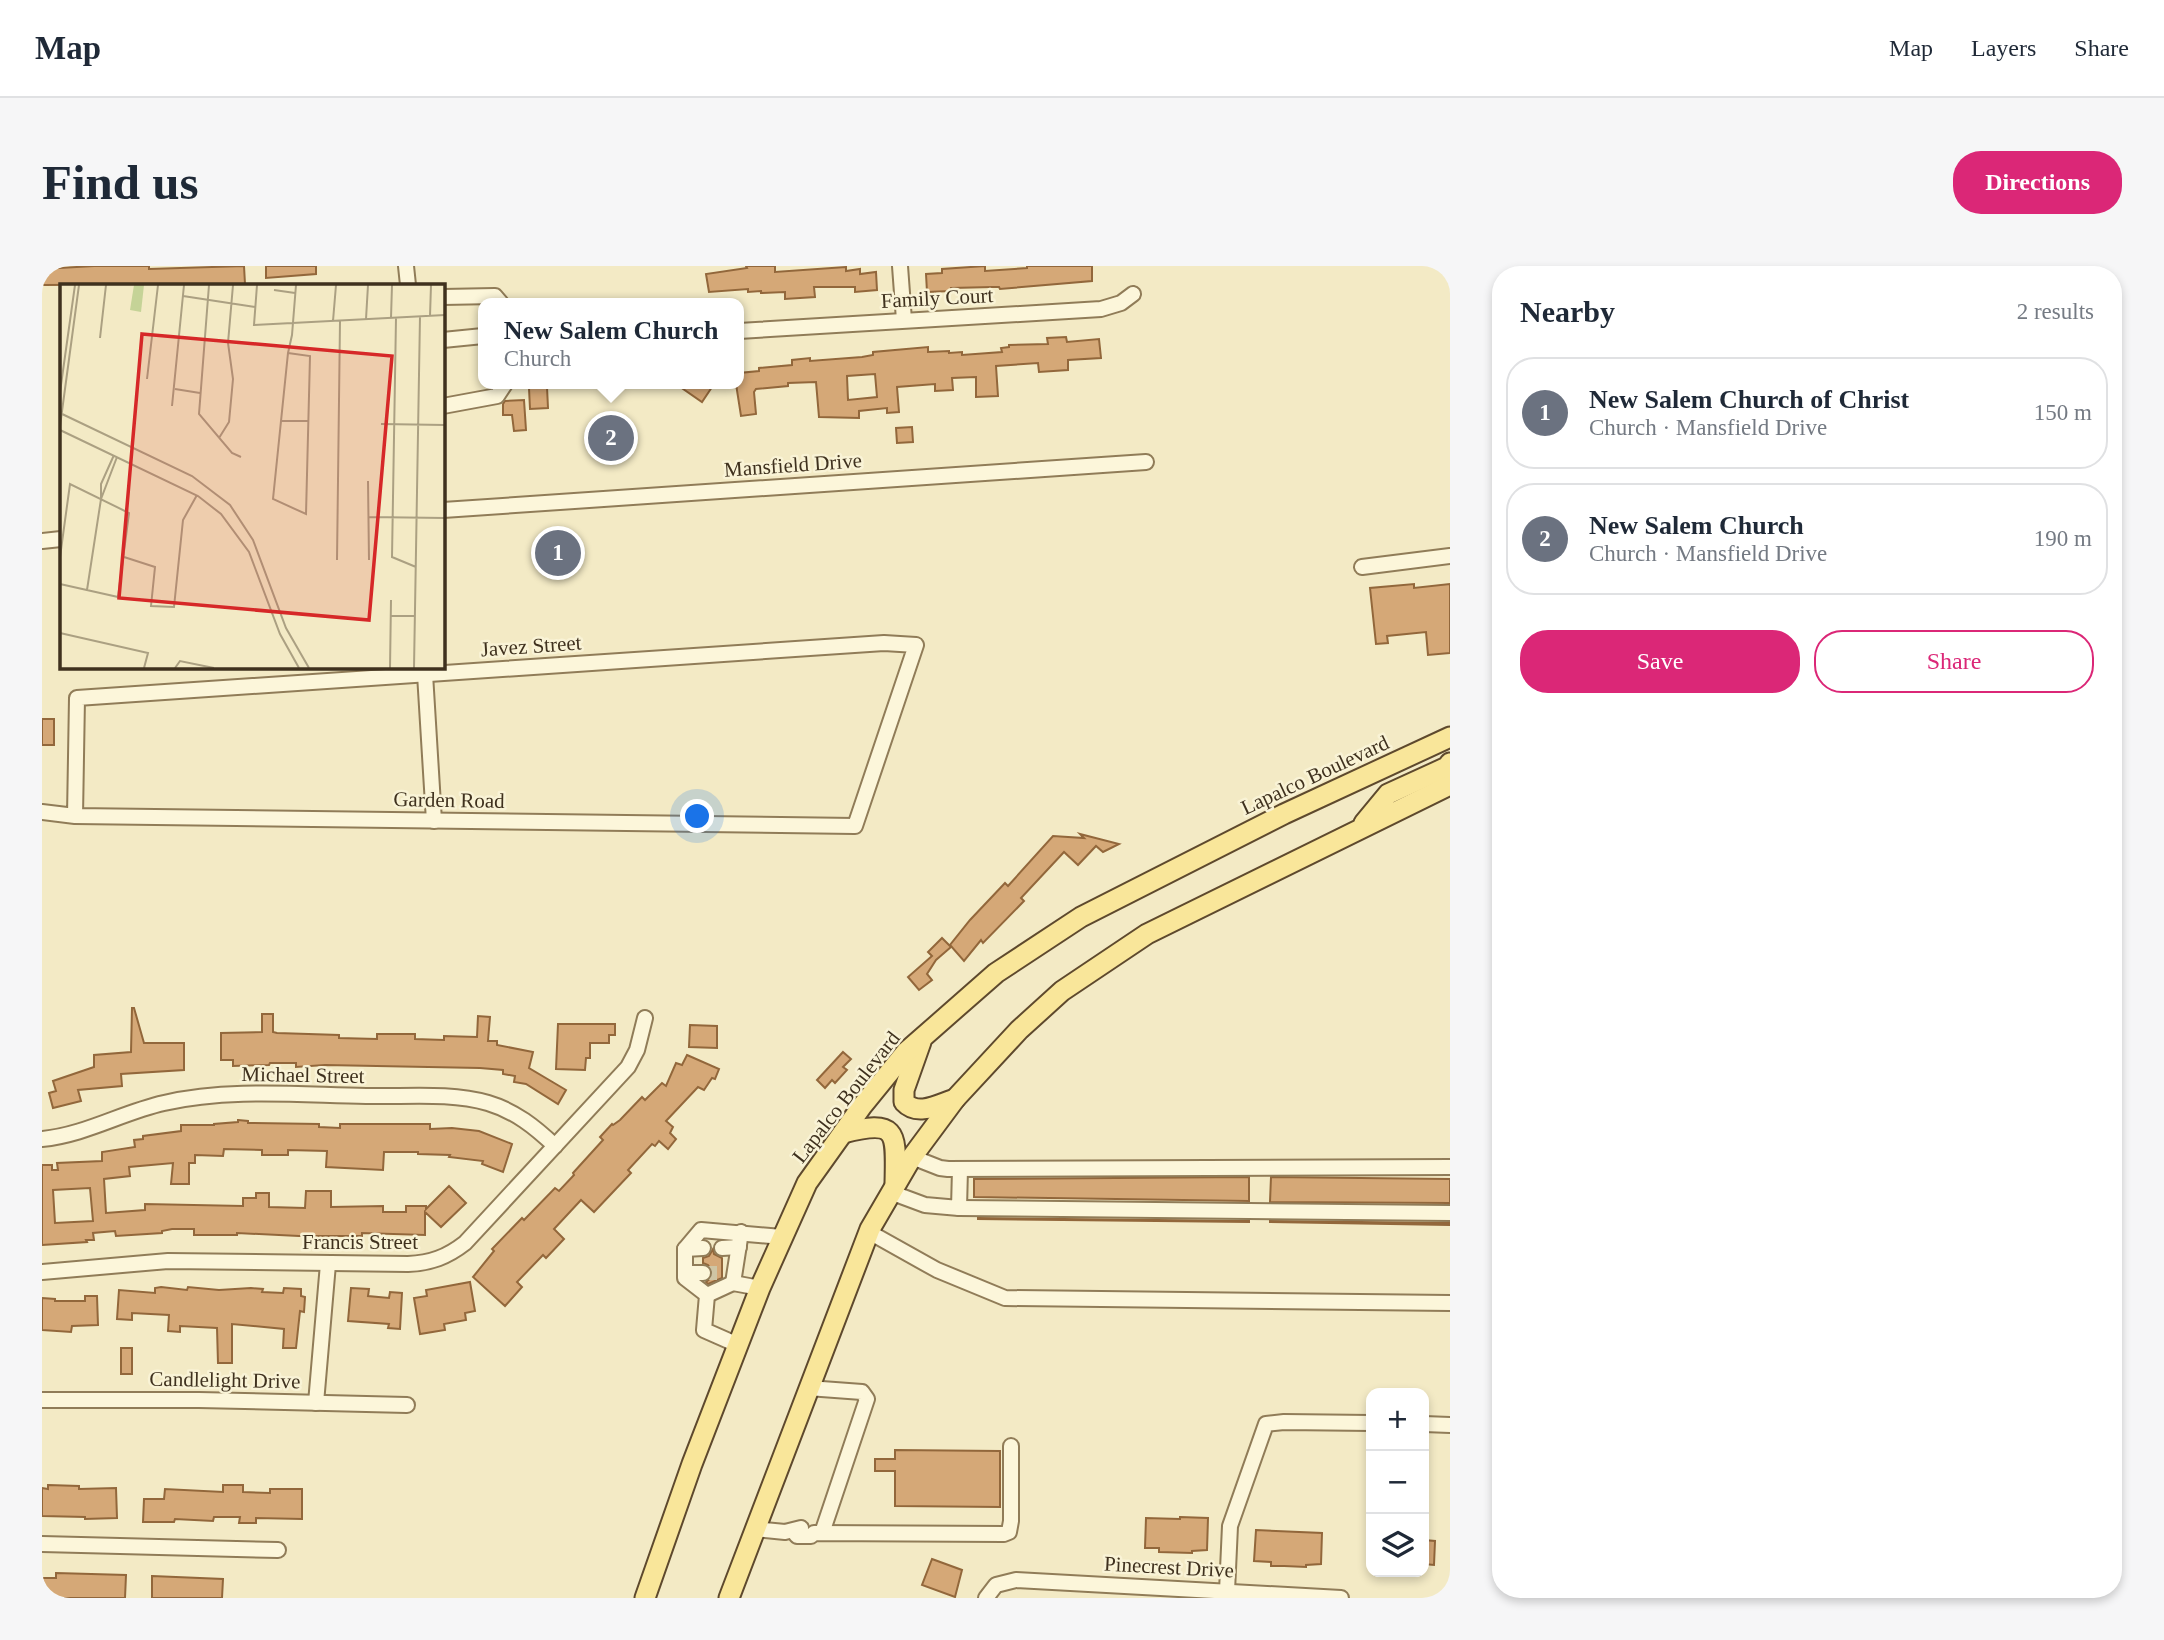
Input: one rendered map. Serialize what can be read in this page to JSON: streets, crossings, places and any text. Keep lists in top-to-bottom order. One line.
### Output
{"streets":{"main road":["Lapalco Boulevard"],"street":["Family Court","Mansfield Drive","Javez Street","Garden Road","Michael Street","Francis Street","Candlelight Drive","Pinecrest Drive"]},"crossings":[["Javez Street","Garden Road"],["Michael Street","Francis Street"]],"page":{"header":"Map","nav":["Map","Layers","Share"],"buttons":["Directions",["Save","Share"]],"title":"Find us","heading":["Nearby","2 results"],"popup":["New Salem Church","Church"],"list":[{"mark":"1","name":"New Salem Church of Christ","note":"Church · Mansfield Drive","value":"150 m"},{"mark":"2","name":"New Salem Church","note":"Church · Mansfield Drive","value":"190 m"}],"pins":["2","1"],"map_buttons":["+","−"]}}
